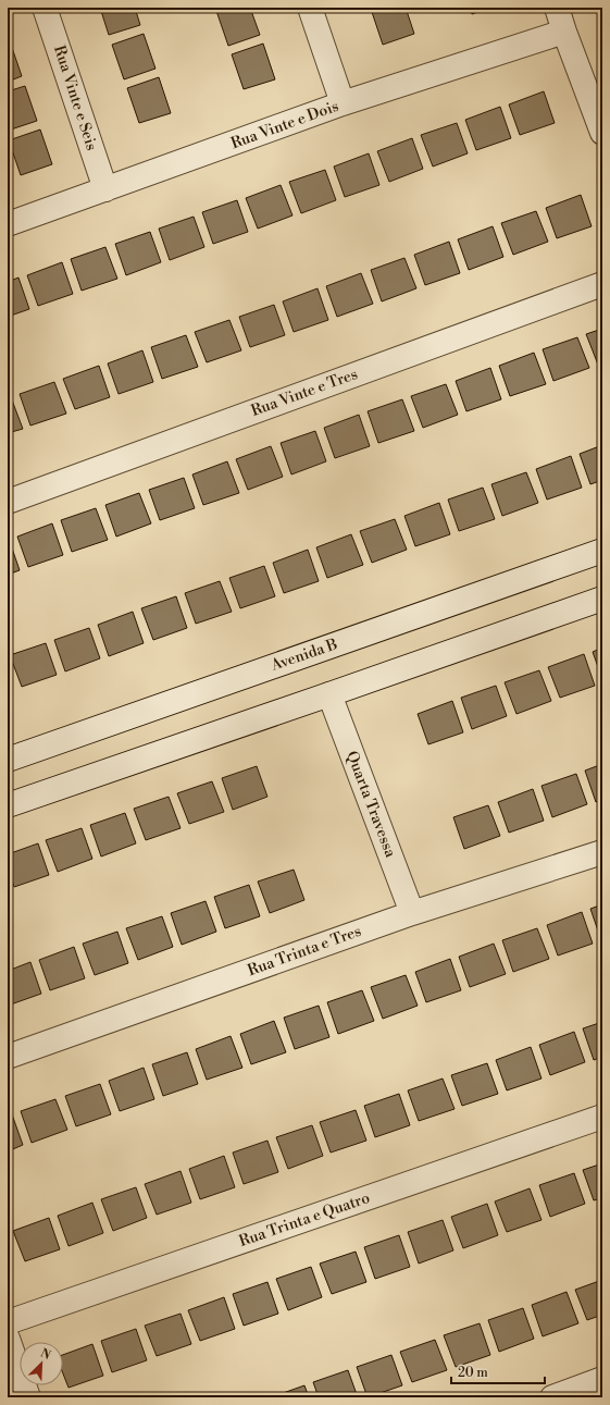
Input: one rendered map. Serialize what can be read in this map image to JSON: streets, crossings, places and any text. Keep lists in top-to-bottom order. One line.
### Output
{"streets":{"street":["Rua Vinte e Seis","Rua Vinte e Dois","Rua Vinte e Tres","Avenida B","Quarta Travessa","Rua Trinta e Tres","Rua Trinta e Quatro"]},"crossings":[["Rua Vinte e Seis","Rua Vinte e Dois"],["Quarta Travessa","Rua Trinta e Tres"]],"scale_bar":"20 m","north":"top right"}
